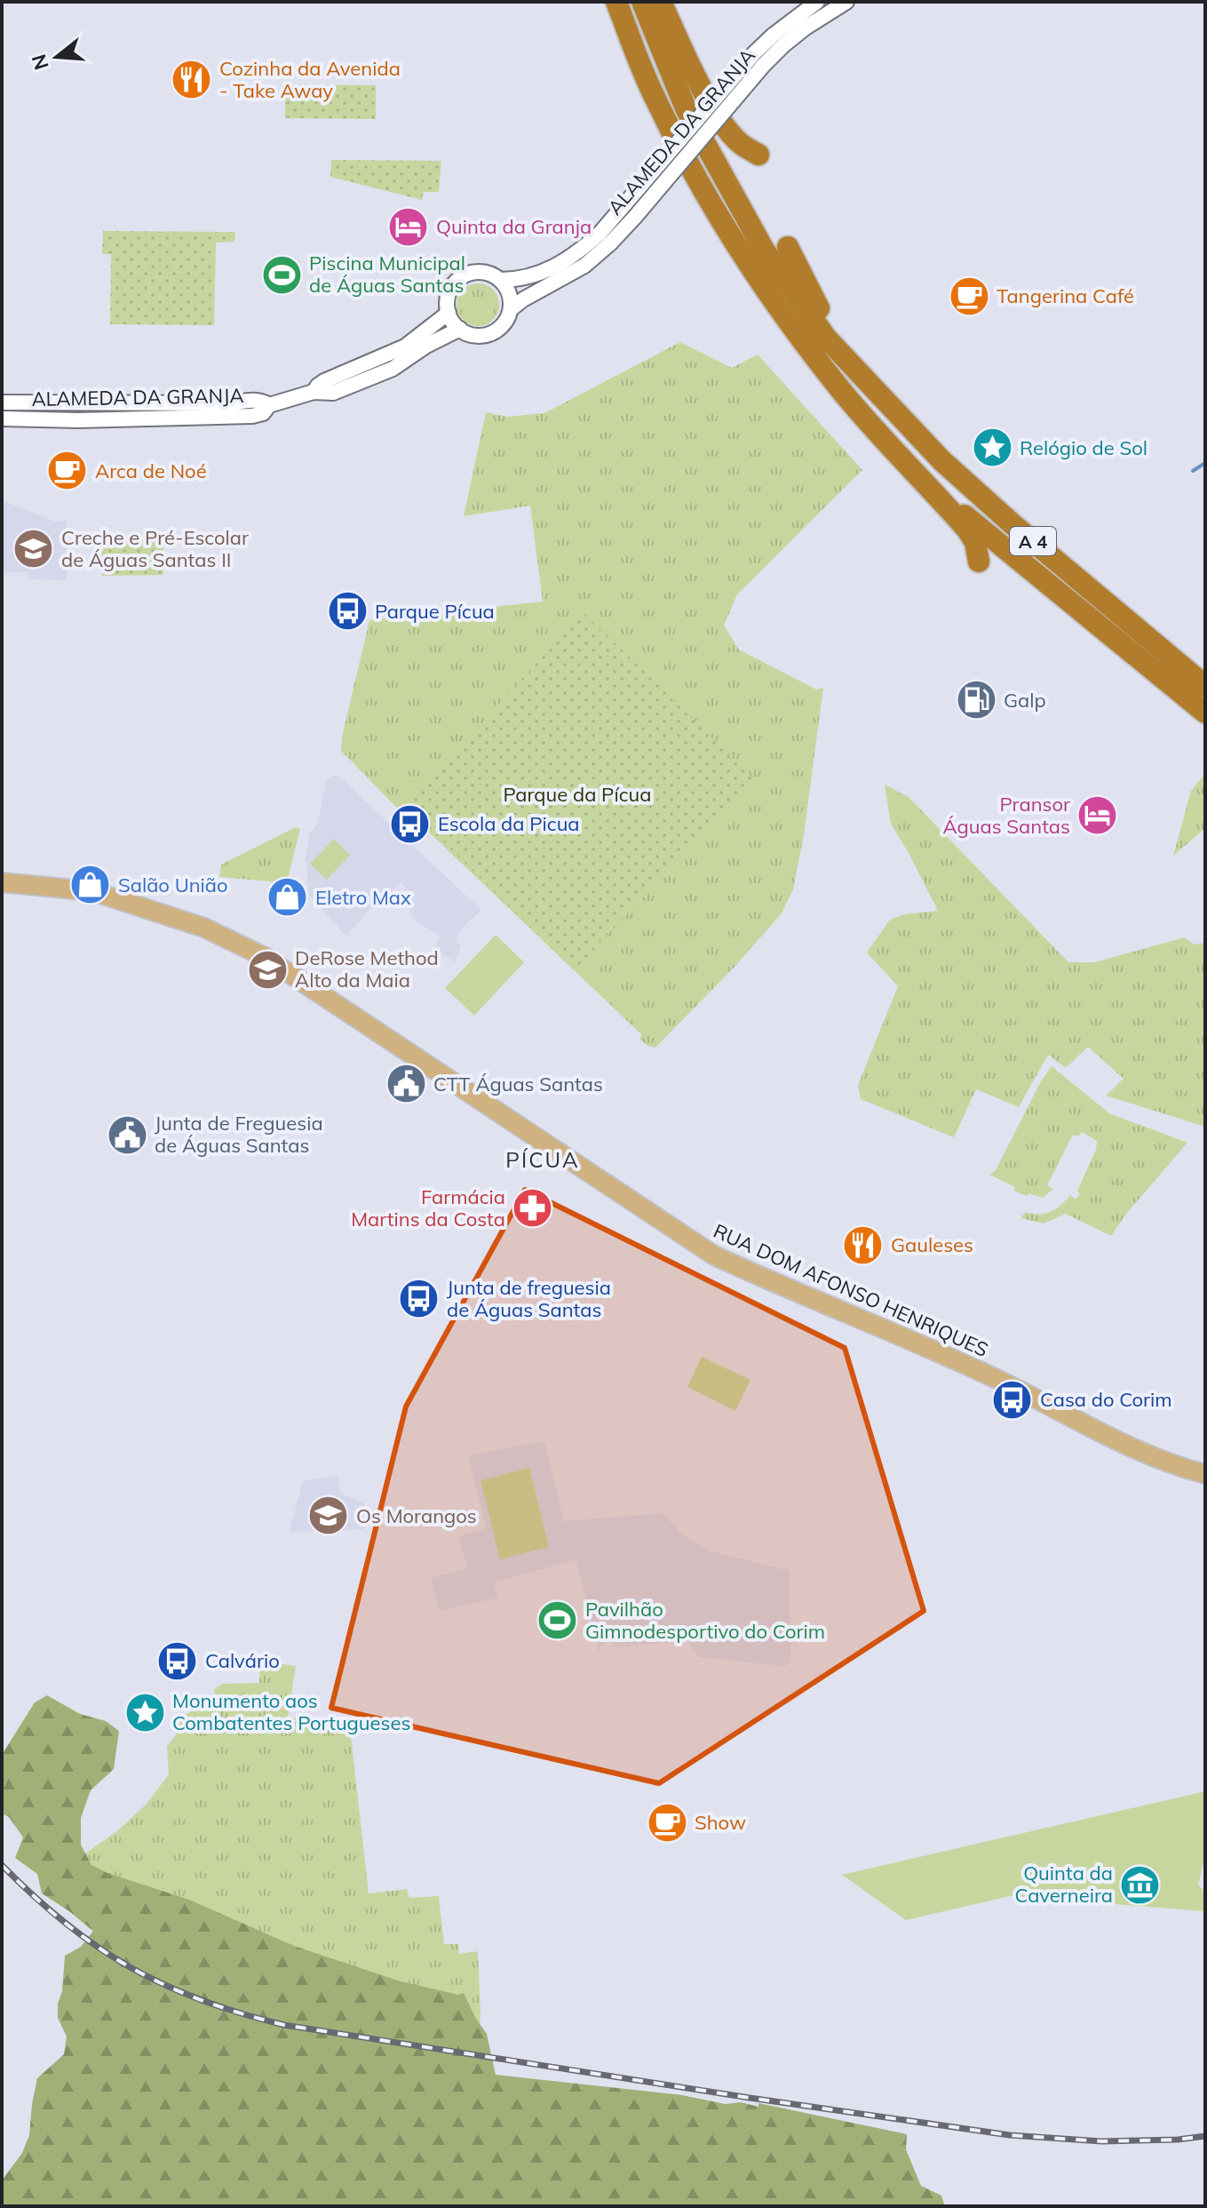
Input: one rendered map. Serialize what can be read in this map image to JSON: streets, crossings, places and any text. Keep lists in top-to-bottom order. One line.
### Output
{"streets":{"highway":["A 4"],"main road":["RUA DOM AFONSO HENRIQUES"],"street":["ALAMEDA DA GRANJA"]},"districts":["PÍCUA"],"parks":["Parque da Pícua"],"places":{"restaurant":["Cozinha da Avenida - Take Away","Gauleses"],"hotel":["Quinta da Granja","Pransor Águas Santas"],"sports":["Piscina Municipal de Águas Santas","Pavilhão Gimnodesportivo do Corim"],"cafe":["Tangerina Café","Arca de Noé","Show"],"place":["Relógio de Sol","Monumento aos Combatentes Portugueses"],"school or university":["Creche e Pré-Escolar de Águas Santas II","DeRose Method Alto da Maia","Os Morangos"],"bus stop":["Parque Pícua","Escola da Picua","Junta de freguesia de Águas Santas","Casa do Corim","Calvário"],"fuel station":["Galp"],"shop":["Salão União","Eletro Max"],"public building":["CTT Águas Santas","Junta de Freguesia de Águas Santas"],"pharmacy":["Farmácia Martins da Costa"],"museum":["Quinta da Caverneira"]},"north":"left"}
